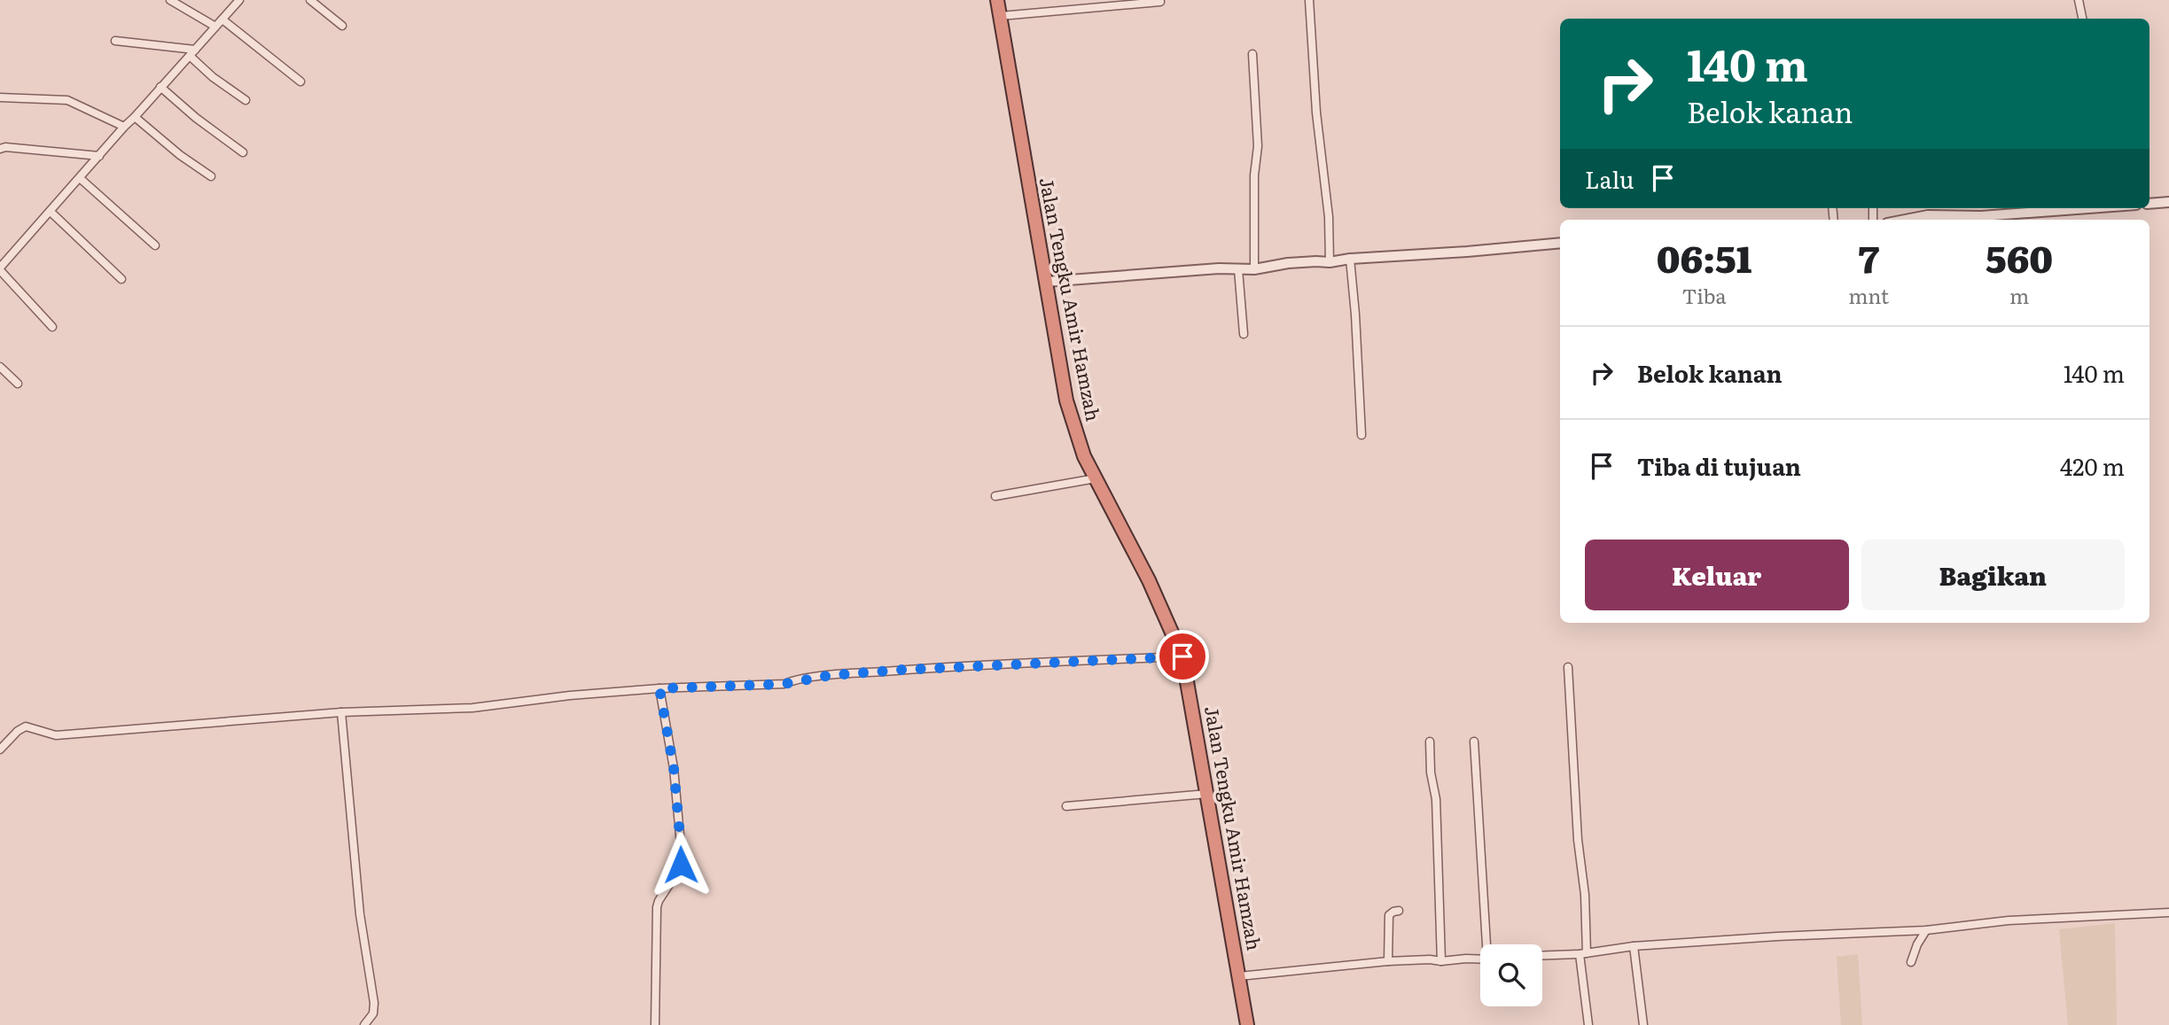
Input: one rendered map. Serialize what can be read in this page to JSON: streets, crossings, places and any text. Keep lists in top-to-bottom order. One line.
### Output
{"streets":{"highway":["Jalan Tengku Amir Hamzah"]},"page":{"turn":["140 m","Belok kanan"],"then":"Lalu","eta":["06:51","Tiba","7","mnt","560","m"],"list":[{"name":"Belok kanan","value":"140 m"},{"name":"Tiba di tujuan","value":"420 m"}],"buttons":["Keluar","Bagikan"]}}
